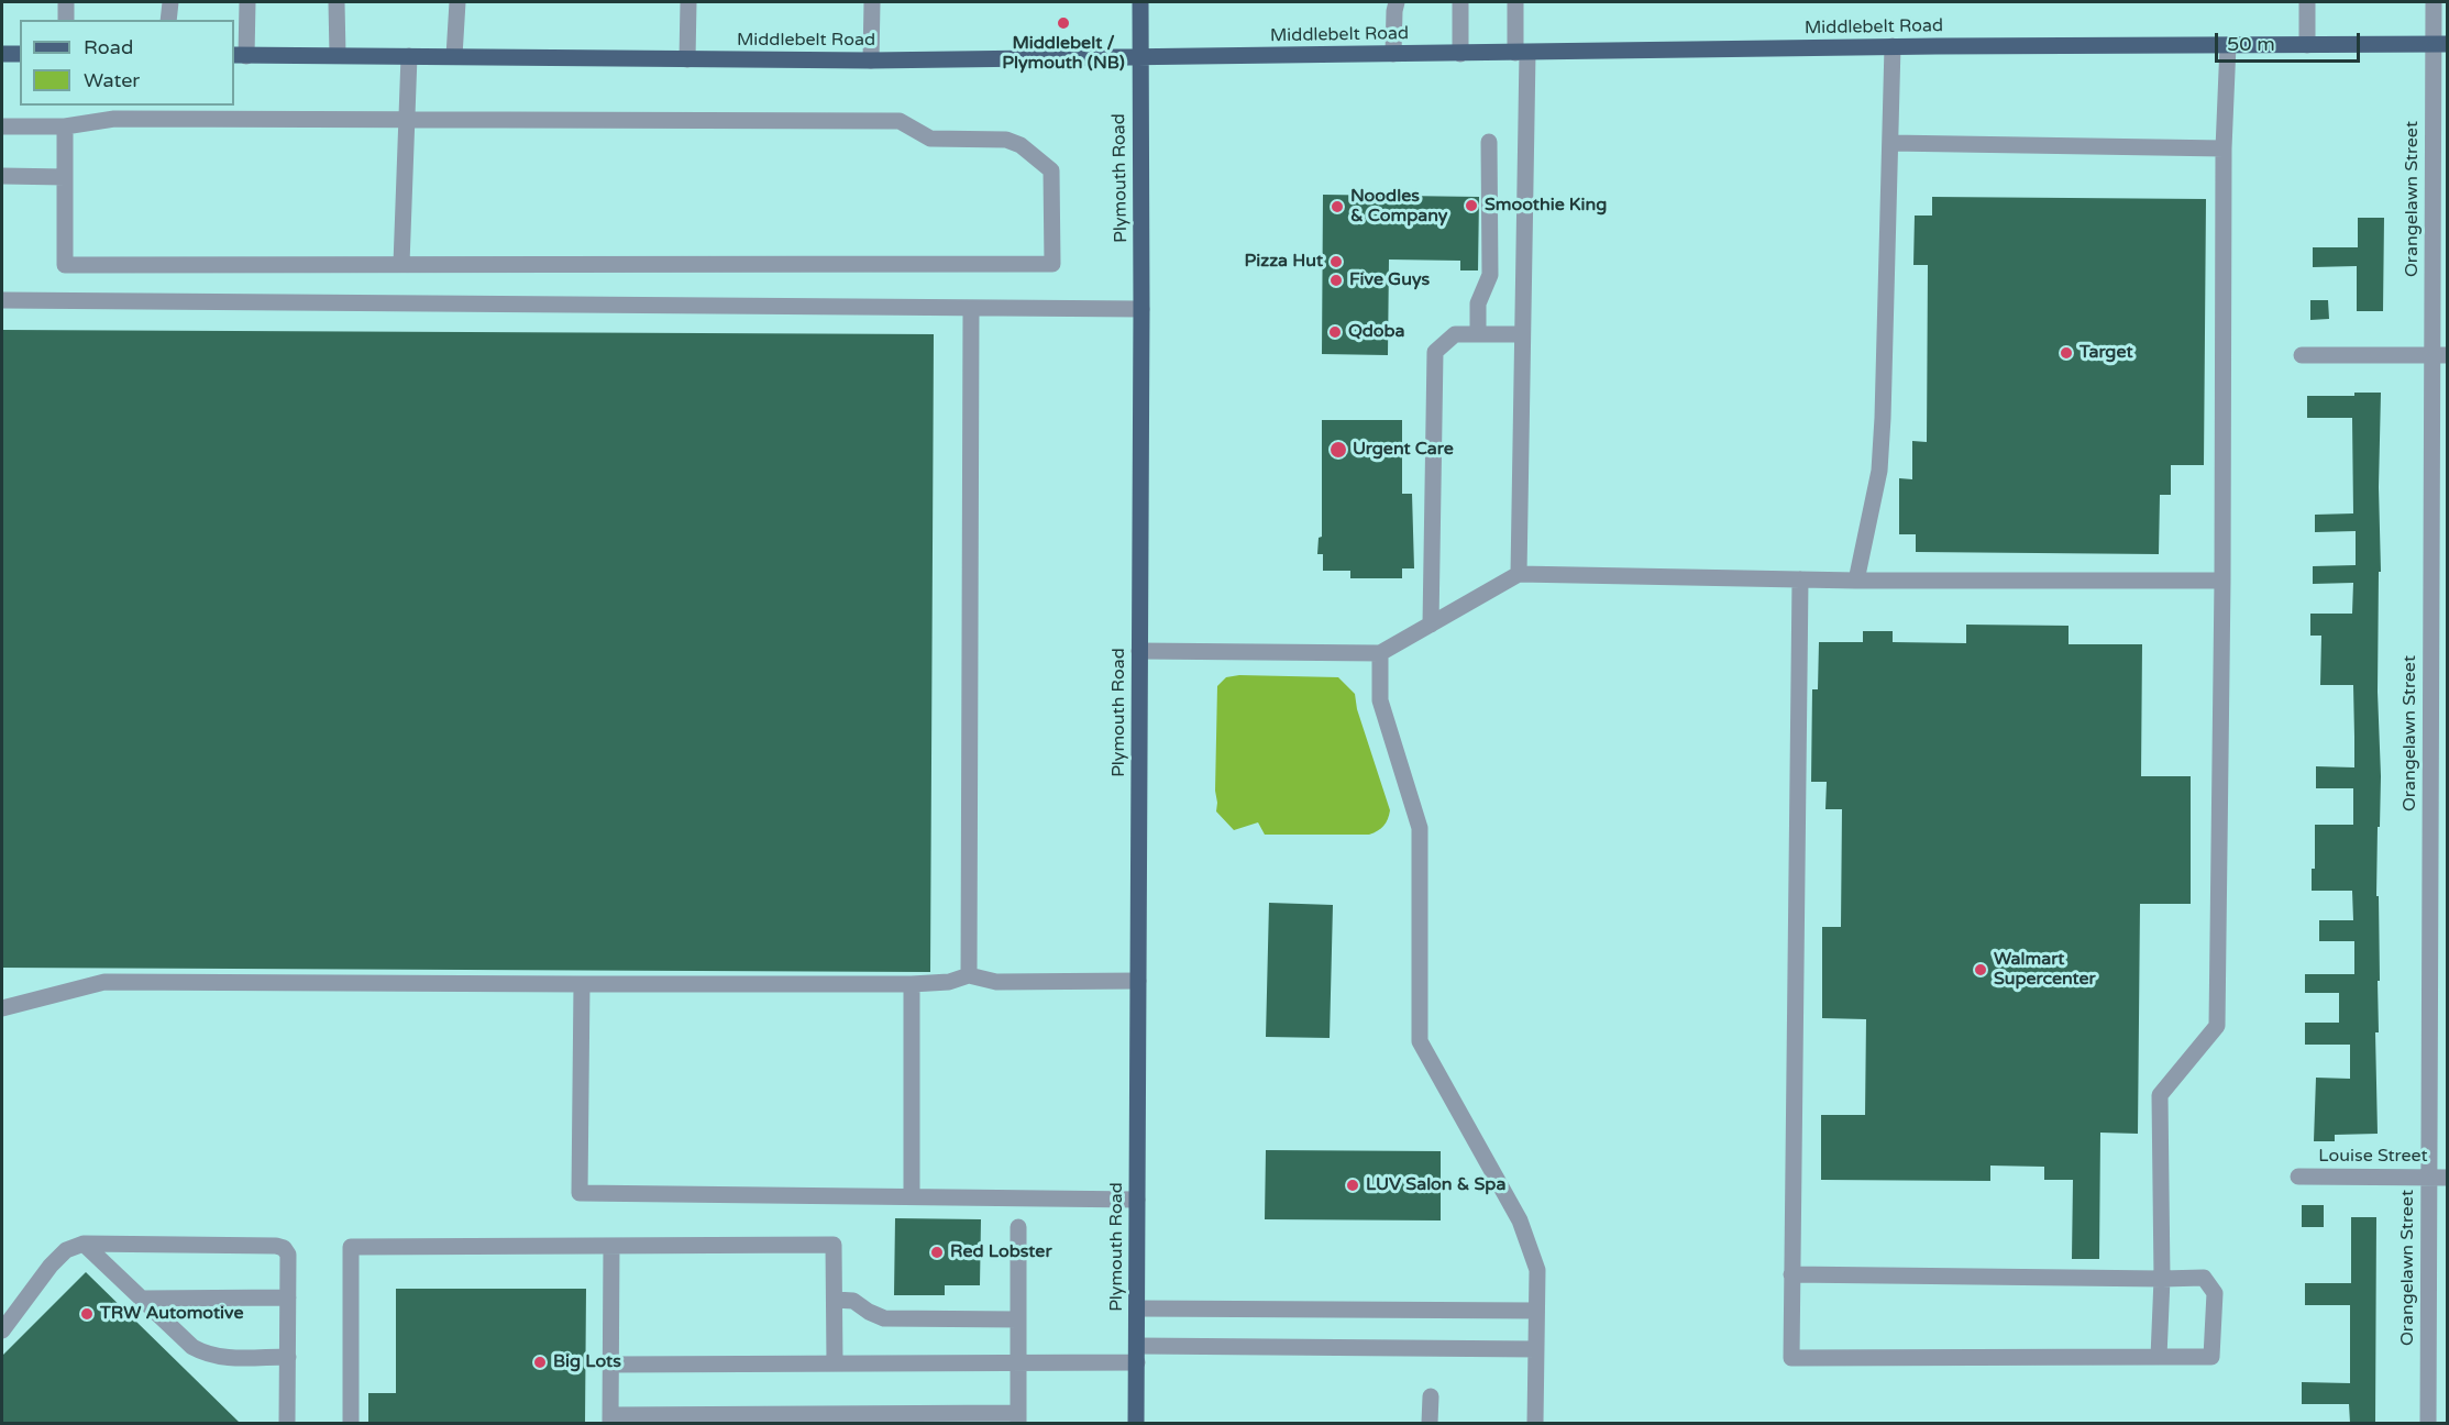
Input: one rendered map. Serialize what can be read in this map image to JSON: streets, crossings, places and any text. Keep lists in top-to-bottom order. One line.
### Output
{"streets":{"main road":["Middlebelt Road","Plymouth Road"],"street":["Orangelawn Street","Louise Street"]},"crossings":[["Middlebelt Road","Plymouth Road"],["Middlebelt Road","Orangelawn Street"],["Orangelawn Street","Louise Street"]],"places":["Middlebelt / Plymouth (NB)","Smoothie King","Noodles & Company","Pizza Hut","Five Guys","Qdoba","Target","Urgent Care","Walmart Supercenter","LUV Salon & Spa","Red Lobster","TRW Automotive","Big Lots"],"legend":["Road","Water"],"scale_bar":"50 m"}
